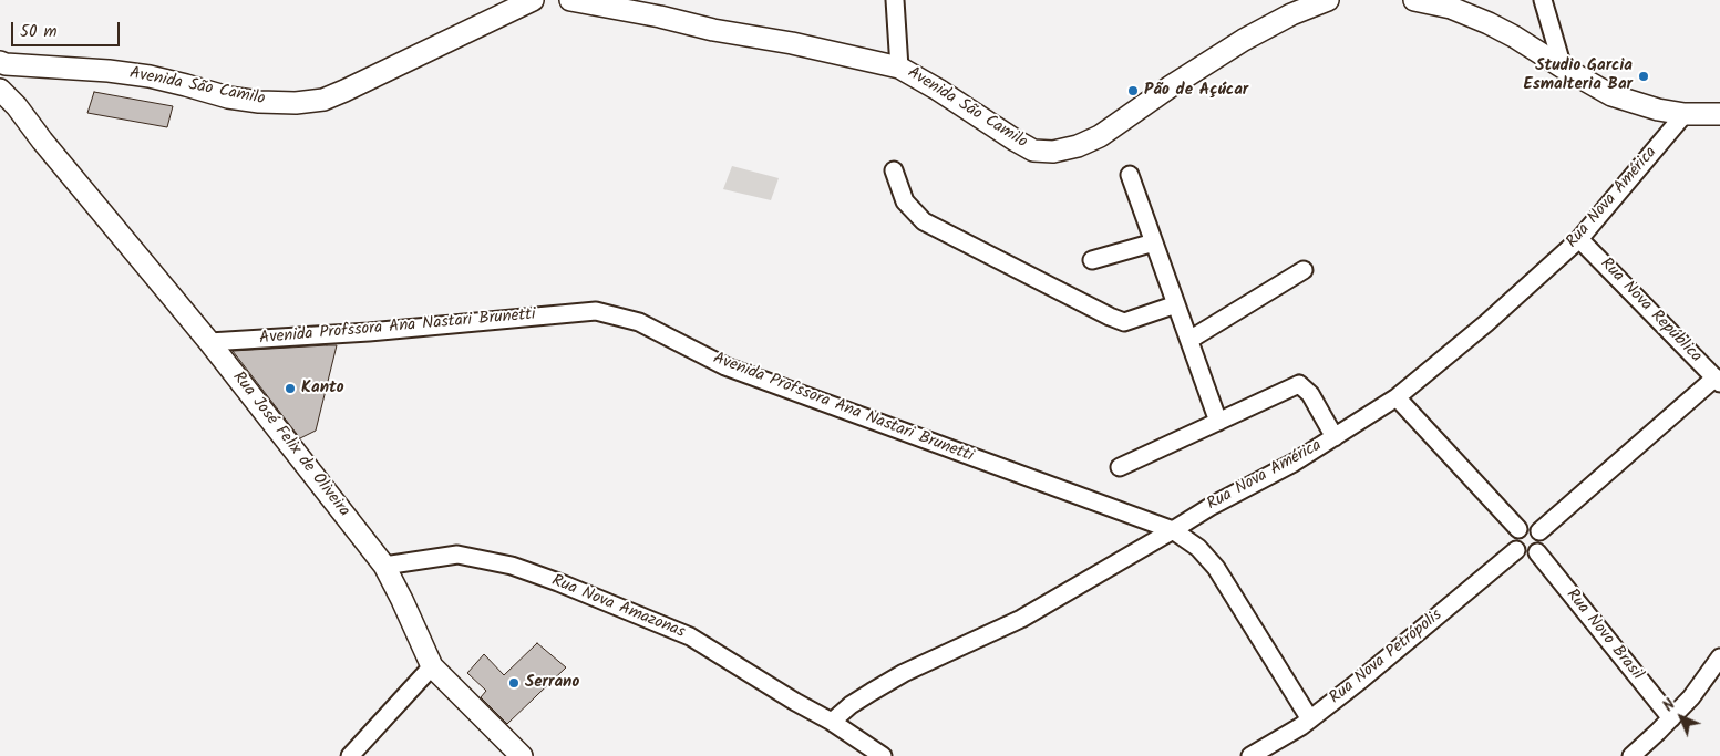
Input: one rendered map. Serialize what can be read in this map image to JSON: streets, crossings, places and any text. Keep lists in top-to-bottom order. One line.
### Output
{"streets":{"main road":["Avenida São Camilo","Rua José Felix de Oliveira"],"street":["Rua Nova América","Rua Nova República","Avenida Profssora Ana Nastari Brunetti","Rua Nova Amazonas","Rua Novo Brasil","Rua Nova Petrópolis"]},"crossings":[["Rua Nova América","Rua Nova República"],["Rua Nova América","Avenida Profssora Ana Nastari Brunetti"],["Rua Nova América","Rua Nova Amazonas"],["Avenida Profssora Ana Nastari Brunetti","Rua José Felix de Oliveira"],["Avenida Profssora Ana Nastari Brunetti","Rua Nova Petrópolis"],["Rua José Felix de Oliveira","Rua Nova Amazonas"],["Rua Novo Brasil","Rua Nova Petrópolis"]],"places":["Studio Garcia Esmalteria Bar","Pão de Açúcar","Kanto","Serrano"],"scale_bar":"50 m","north":"top left"}
